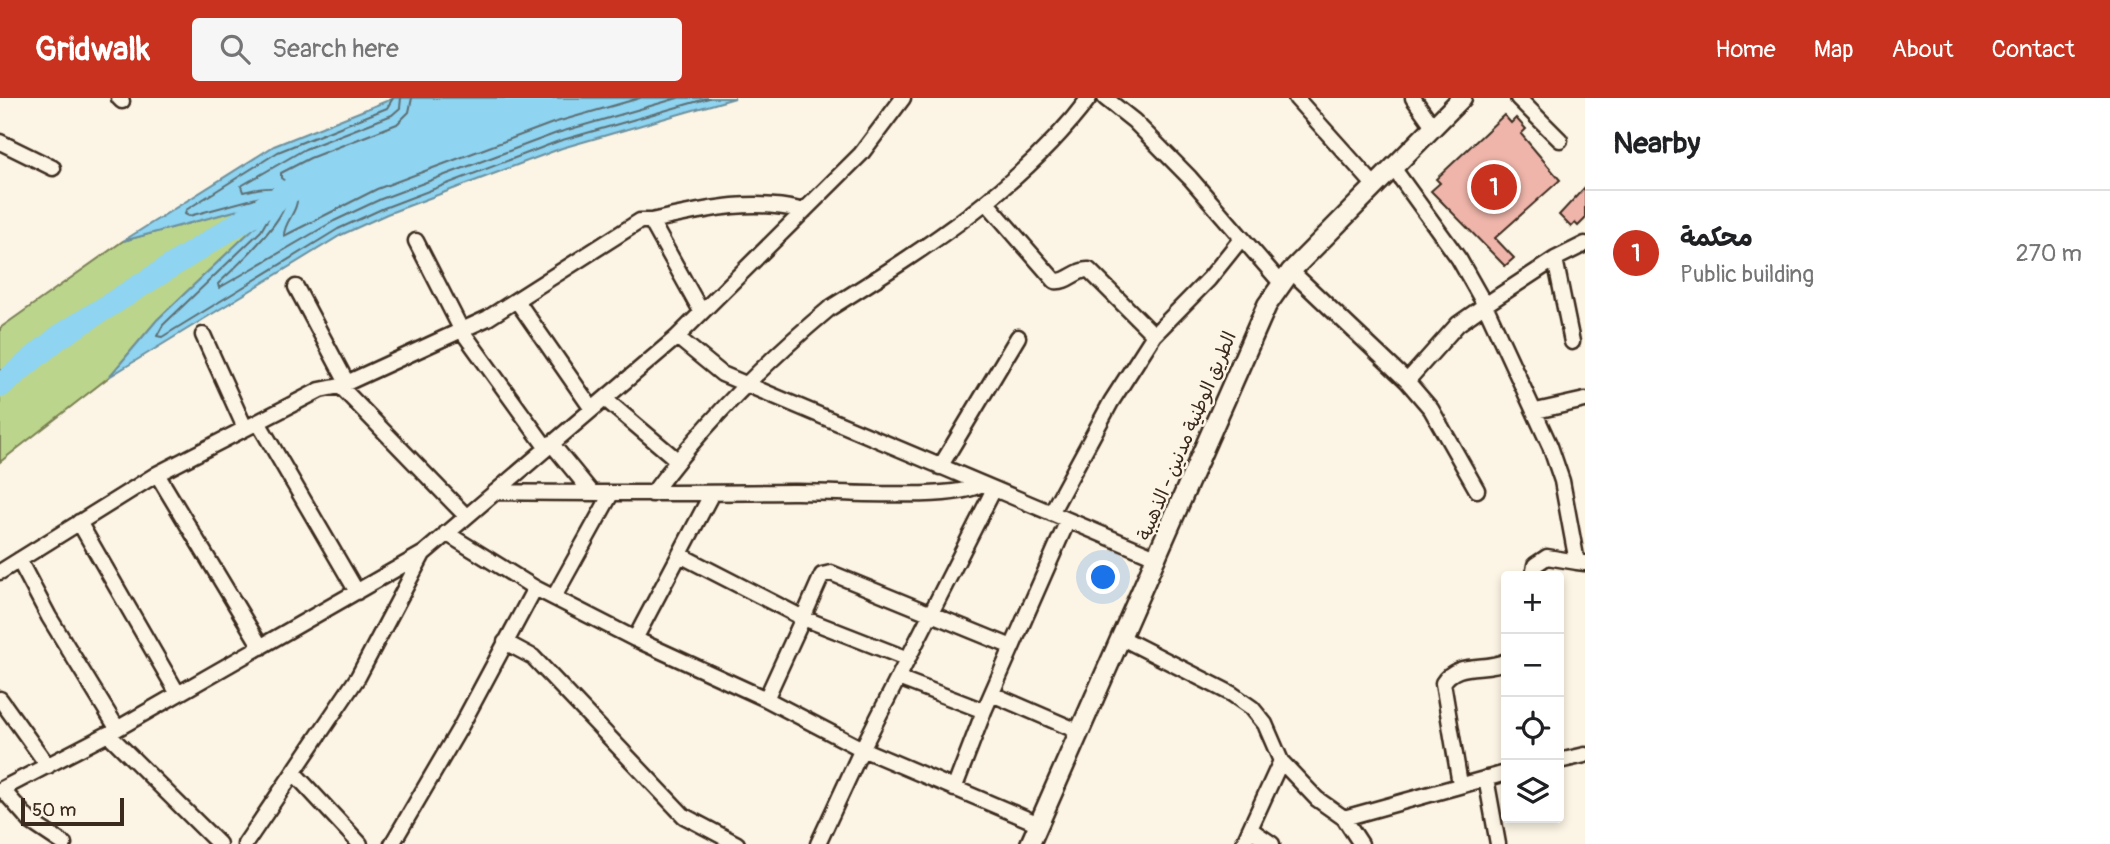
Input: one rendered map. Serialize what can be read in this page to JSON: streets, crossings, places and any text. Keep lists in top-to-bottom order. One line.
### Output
{"streets":{"main road":["الطريق الوطنية مدنين - الذهيبة"]},"scale_bar":"50 m","page":{"header":"Gridwalk","search":"Search here","nav":["Home","Map","About","Contact"],"heading":"Nearby","pins":"1","list":[{"mark":"1","name":"محكمة","note":"Public building","value":"270 m"}],"map_buttons":["+","−"],"scale":"50 m"}}
